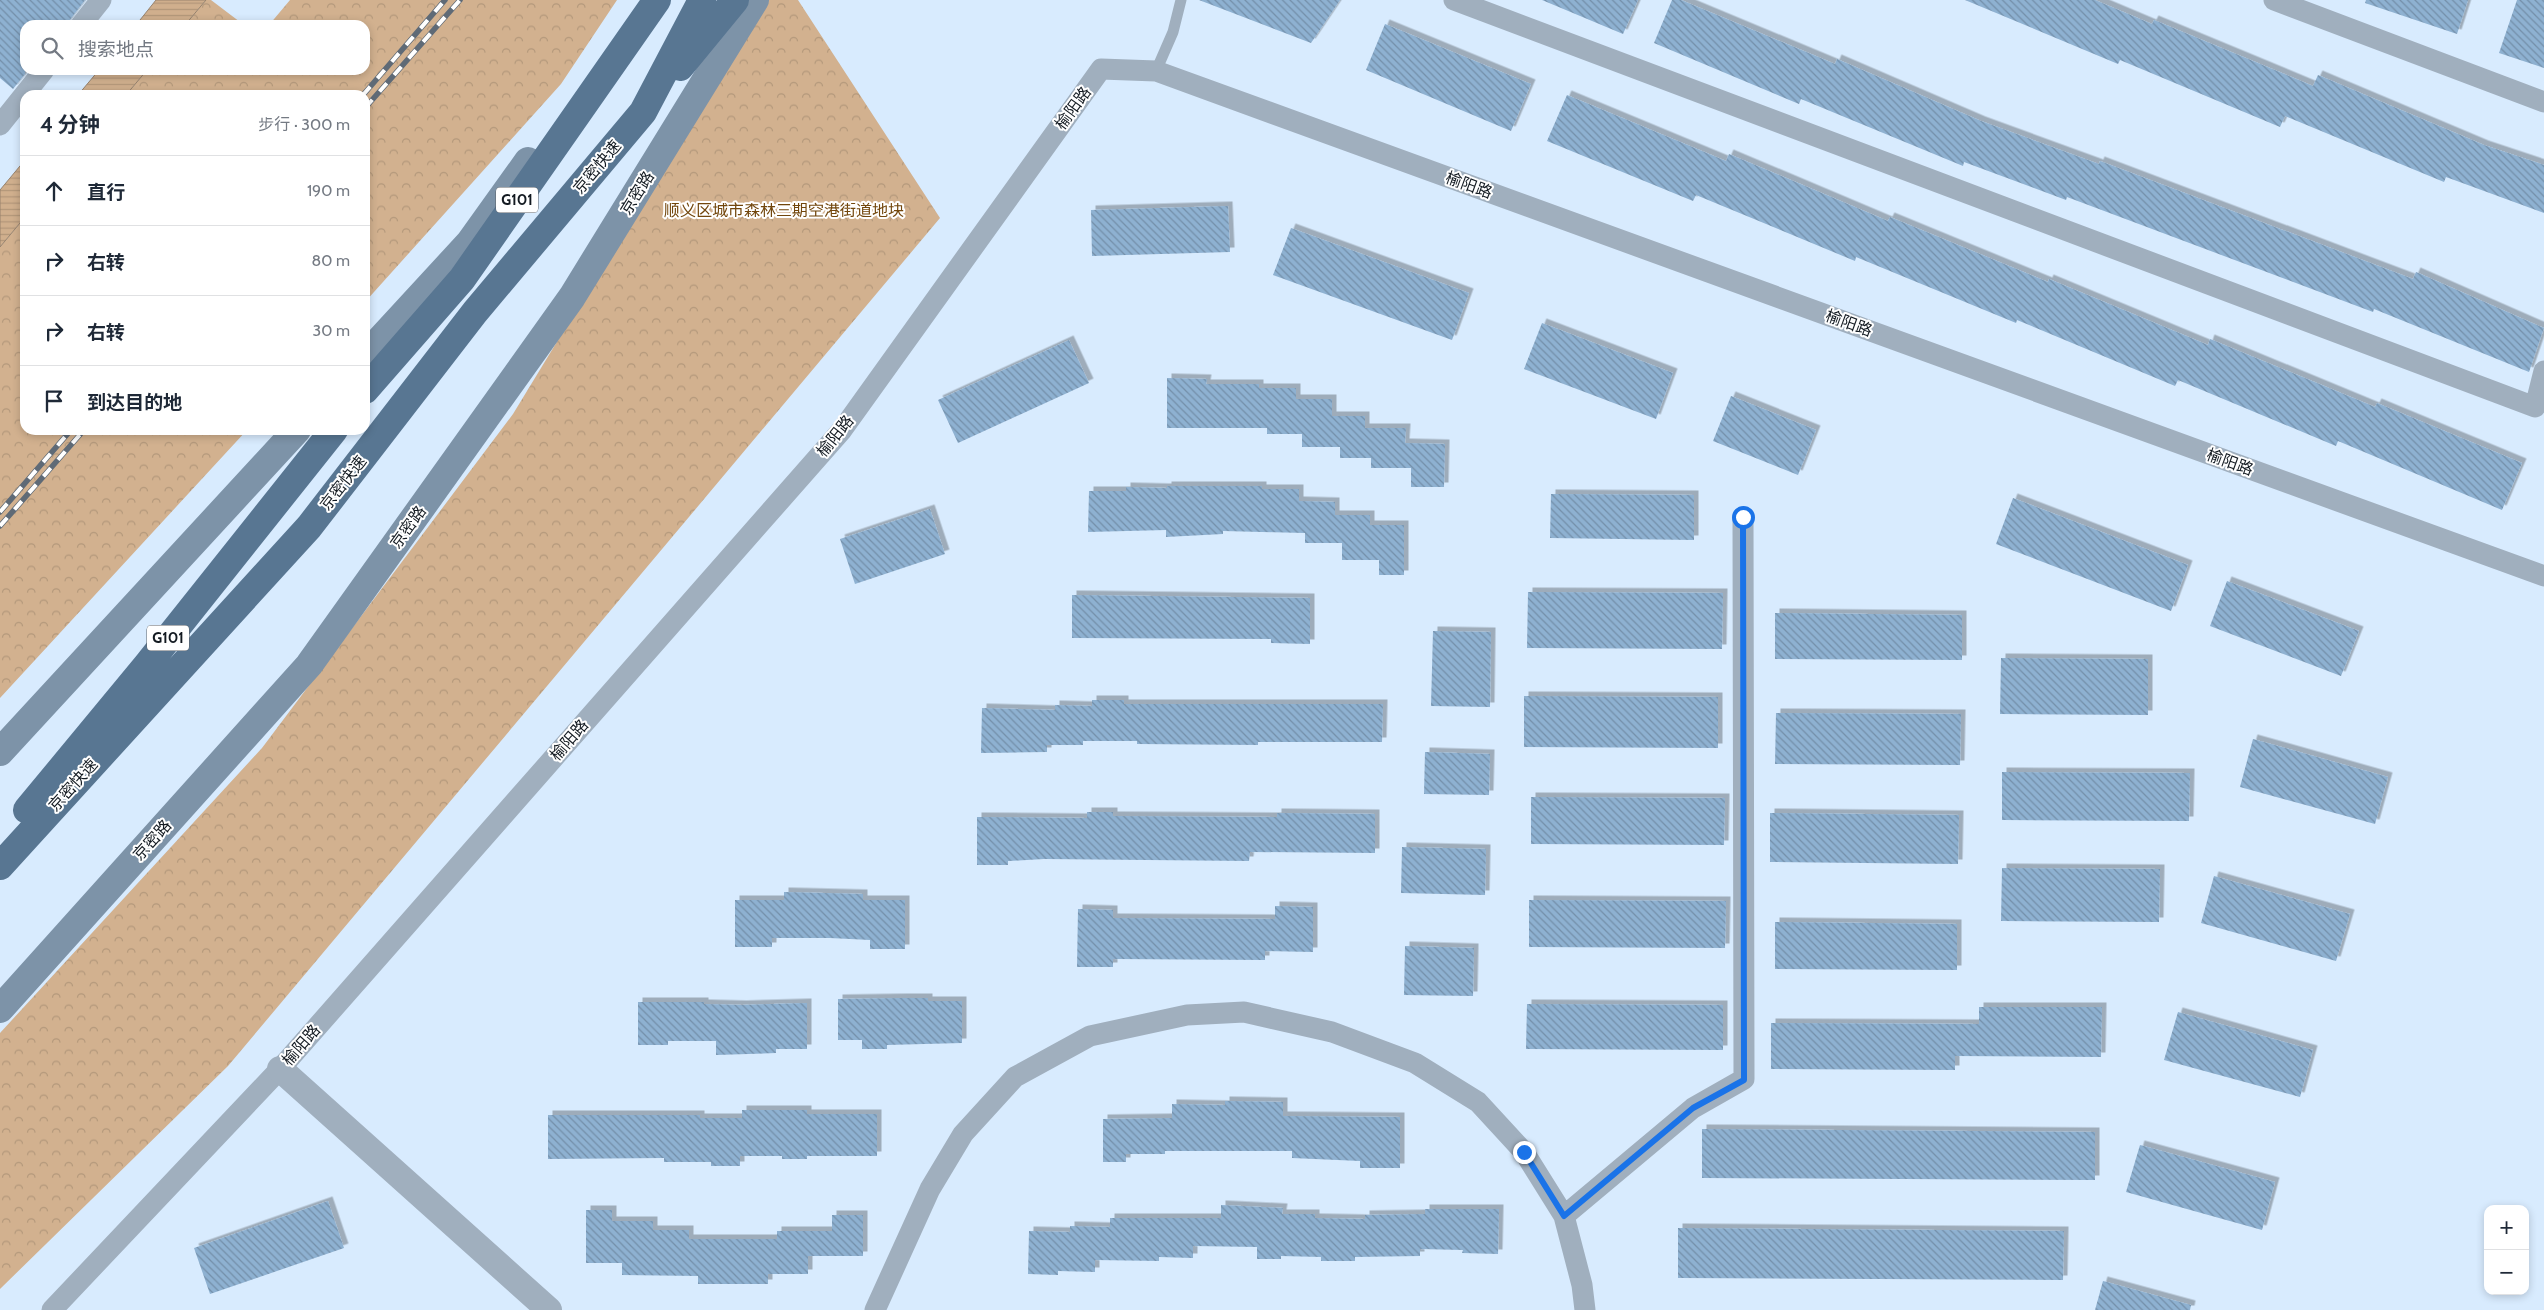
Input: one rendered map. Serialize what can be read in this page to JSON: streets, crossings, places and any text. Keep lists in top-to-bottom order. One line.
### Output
{"streets":{"highway":["京密快速","G101"],"main road":["京密路"],"street":["榆阳路"]},"parks":["顺义区城市森林三期空港街道地块"],"page":{"search":"搜索地点","heading":["4 分钟","步行 · 300 m"],"list":[["直行","190 m"],["右转","80 m"],["右转","30 m"],"到达目的地"],"map_buttons":["+","−"]}}
